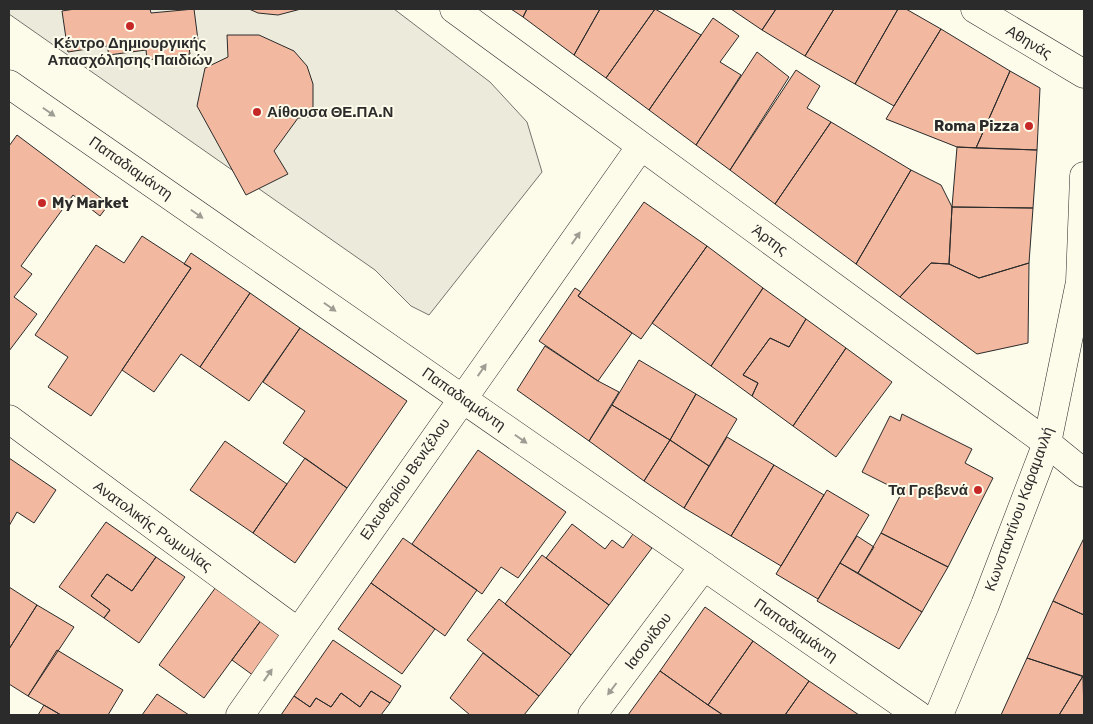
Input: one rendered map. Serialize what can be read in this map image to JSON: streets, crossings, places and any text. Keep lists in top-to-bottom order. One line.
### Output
{"streets":{"street":["Αθηνάς","Παπαδιαμάντη","Άρτης","Ελευθερίου Βενιζέλου","Κωνσταντίνου Καραμανλή","Ανατολικής Ρωμυλίας","Ιασoνίδου"]},"crossings":[["Παπαδιαμάντη","Ελευθερίου Βενιζέλου"],["Παπαδιαμάντη","Ιασoνίδου"],["Άρτης","Ελευθερίου Βενιζέλου"],["Άρτης","Κωνσταντίνου Καραμανλή"],["Ελευθερίου Βενιζέλου","Ανατολικής Ρωμυλίας"]],"one_way":["Παπαδιαμάντη","Ελευθερίου Βενιζέλου","Ιασoνίδου"],"places":["Κέντρο Δημιουργικής Απασχόλησης Παιδιών","Αίθουσα ΘΕ.ΠΑ.Ν","Roma Pizza","My Market","Τα Γρεβενά"]}
